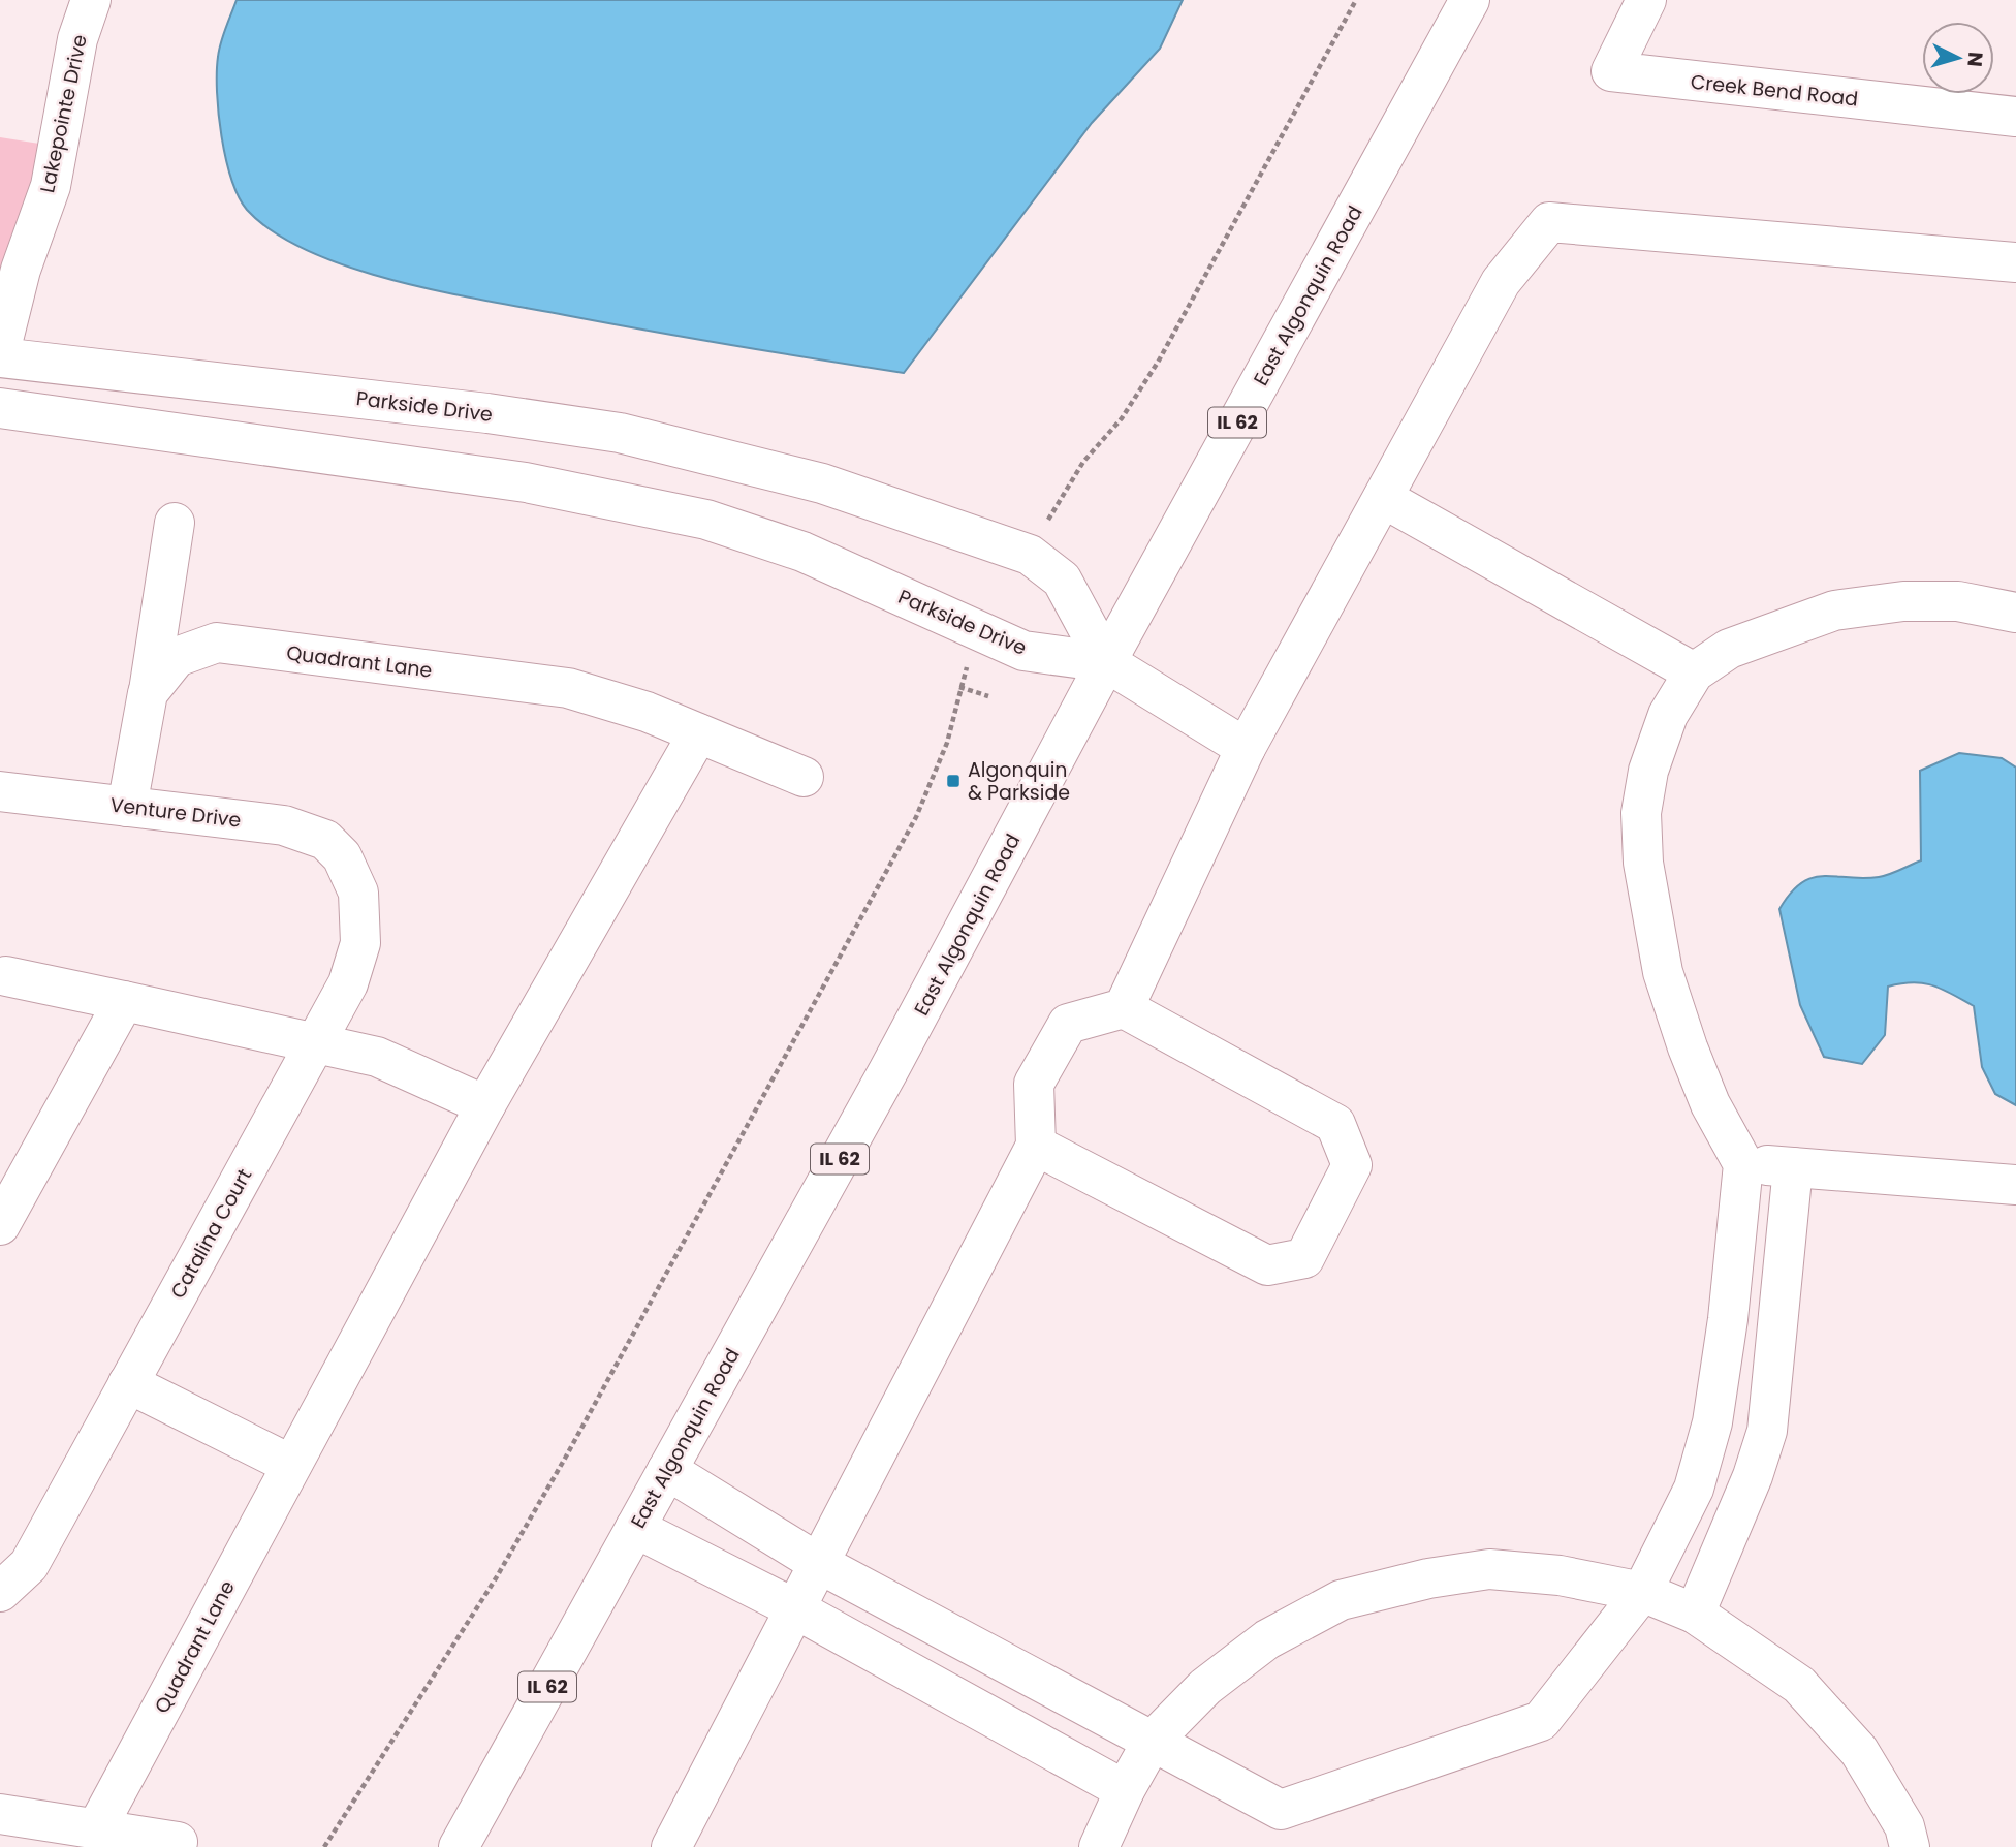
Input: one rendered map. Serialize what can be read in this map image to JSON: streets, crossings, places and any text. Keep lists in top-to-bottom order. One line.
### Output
{"streets":{"street":["Creek Bend Road","Lakepointe Drive","East Algonquin Road","Parkside Drive","IL 62","Quadrant Lane","Venture Drive","Catalina Court"]},"crossings":[["Lakepointe Drive","Parkside Drive"],["East Algonquin Road","Parkside Drive"],["Quadrant Lane","Venture Drive"],["Venture Drive","Catalina Court"]],"places":{"transit":["Algonquin & Parkside"]},"north":"right"}
